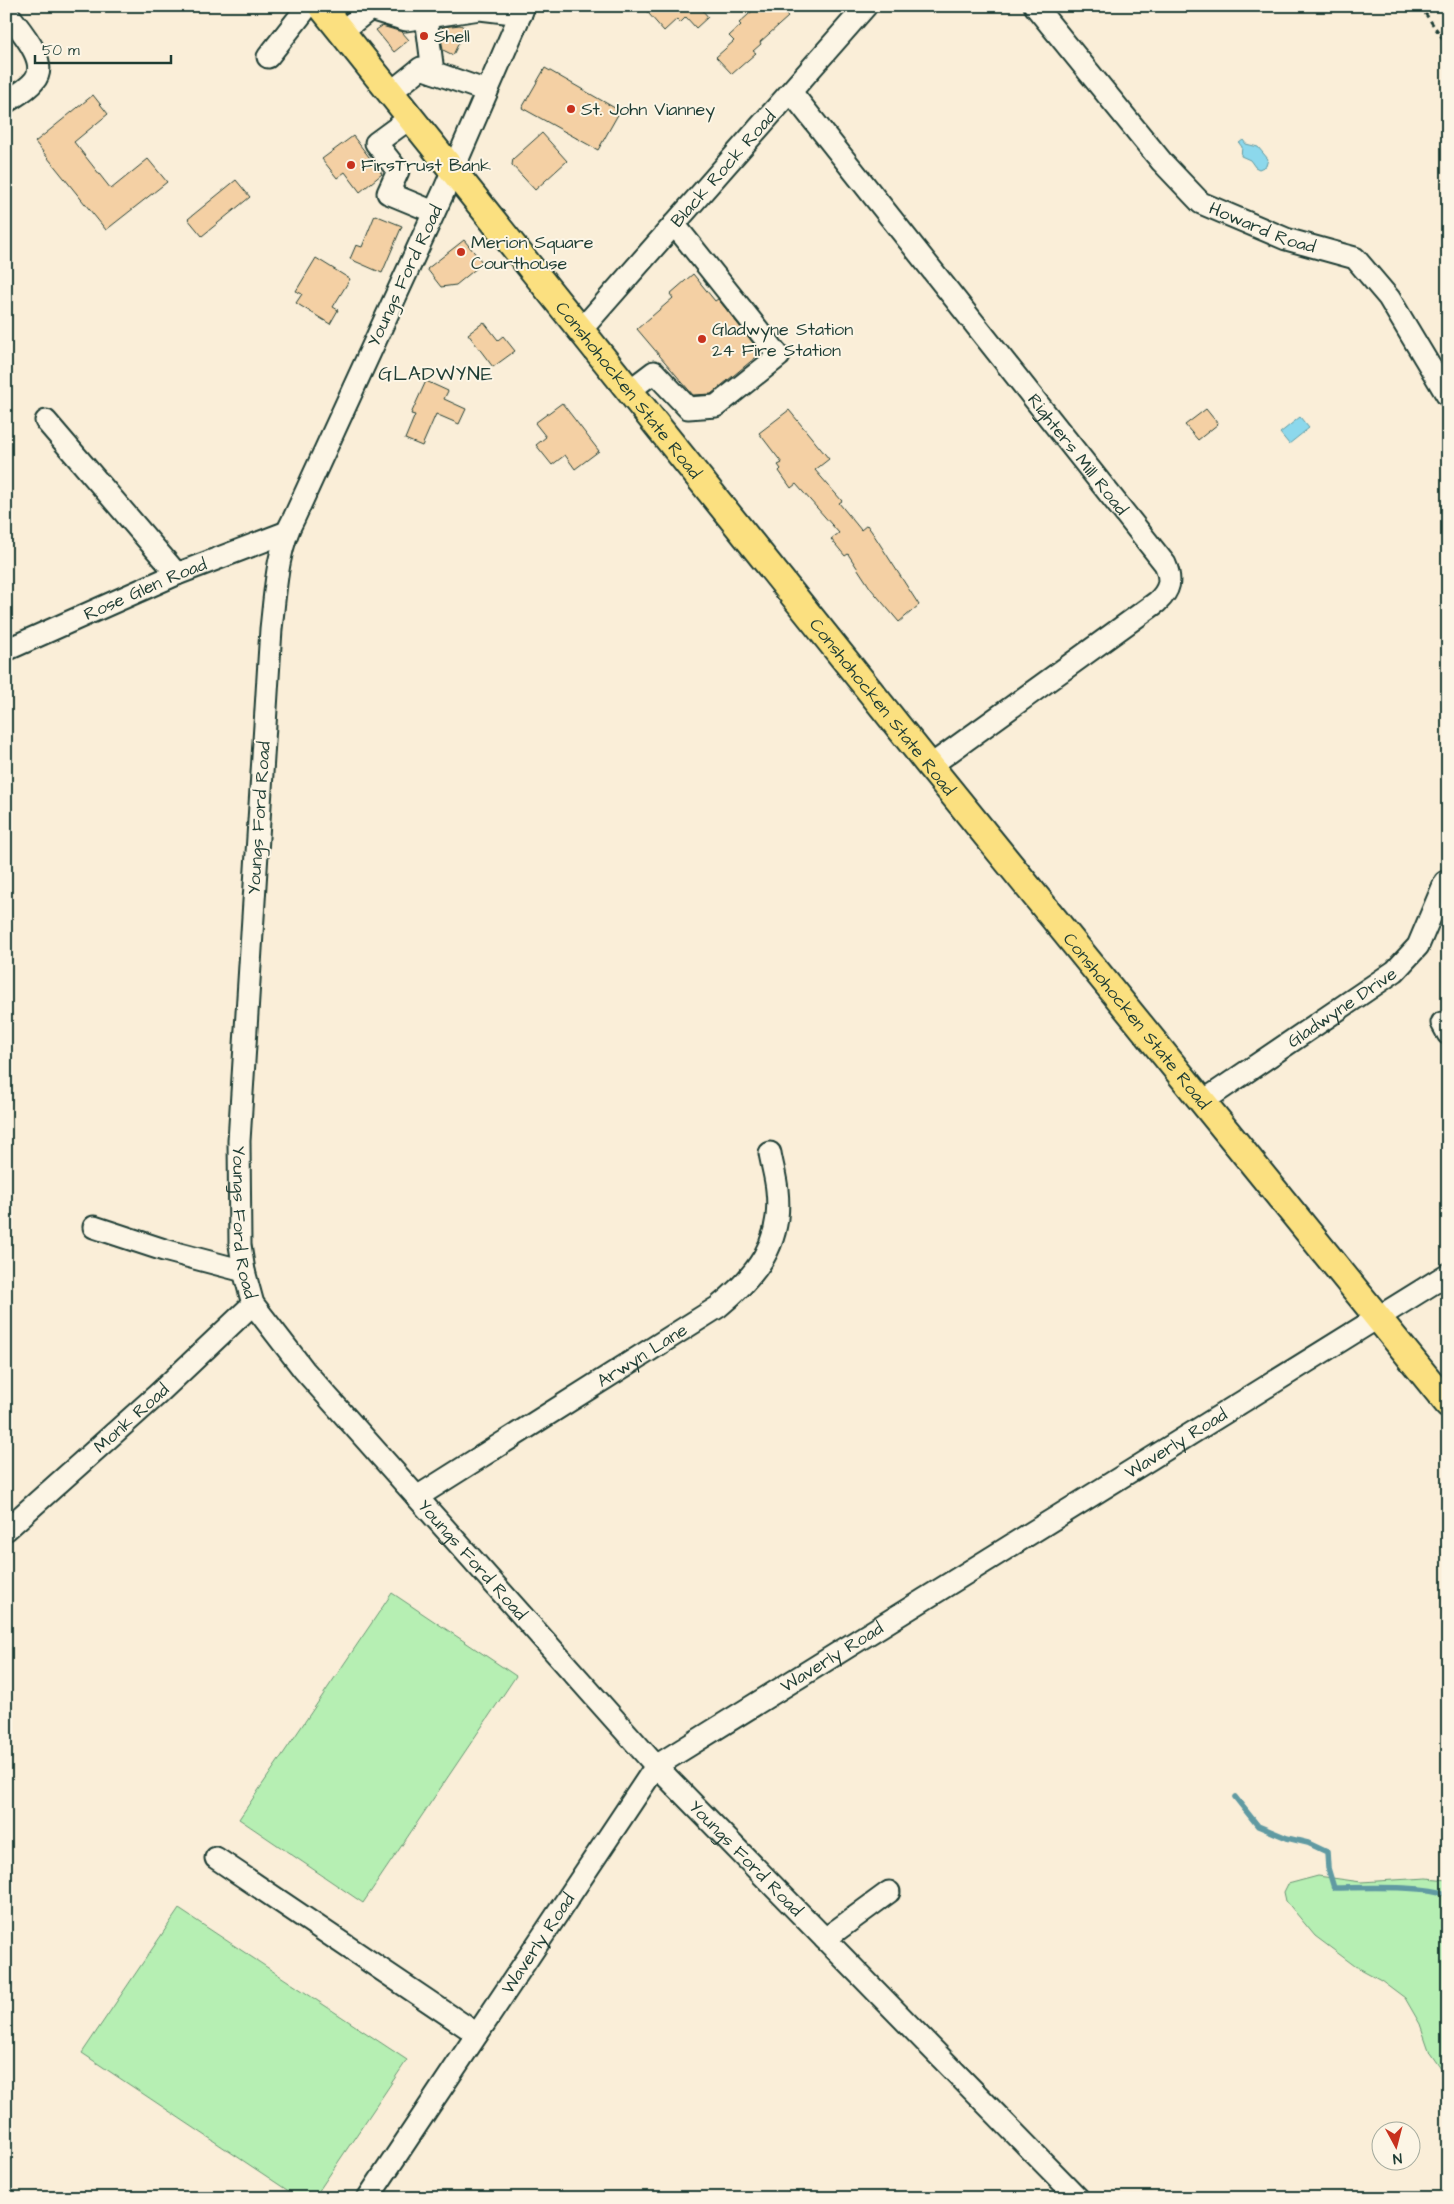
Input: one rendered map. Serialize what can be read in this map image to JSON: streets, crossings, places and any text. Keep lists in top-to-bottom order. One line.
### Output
{"streets":{"main road":["Conshohocken State Road"],"street":["Black Rock Road","Howard Road","Youngs Ford Road","Righters Mill Road","Rose Glen Road","Gladwyne Drive","Arwyn Lane","Monk Road","Waverly Road"]},"crossings":[["Black Rock Road","Conshohocken State Road"],["Black Rock Road","Righters Mill Road"],["Youngs Ford Road","Conshohocken State Road"],["Youngs Ford Road","Rose Glen Road"],["Youngs Ford Road","Arwyn Lane"],["Youngs Ford Road","Monk Road"],["Youngs Ford Road","Waverly Road"],["Conshohocken State Road","Righters Mill Road"],["Conshohocken State Road","Gladwyne Drive"],["Conshohocken State Road","Waverly Road"]],"districts":["GLADWYNE"],"places":["Shell","St. John Vianney","FirsTrust Bank","Merion Square Courthouse","Gladwyne Station 24 Fire Station"],"scale_bar":"50 m","north":"bottom"}
